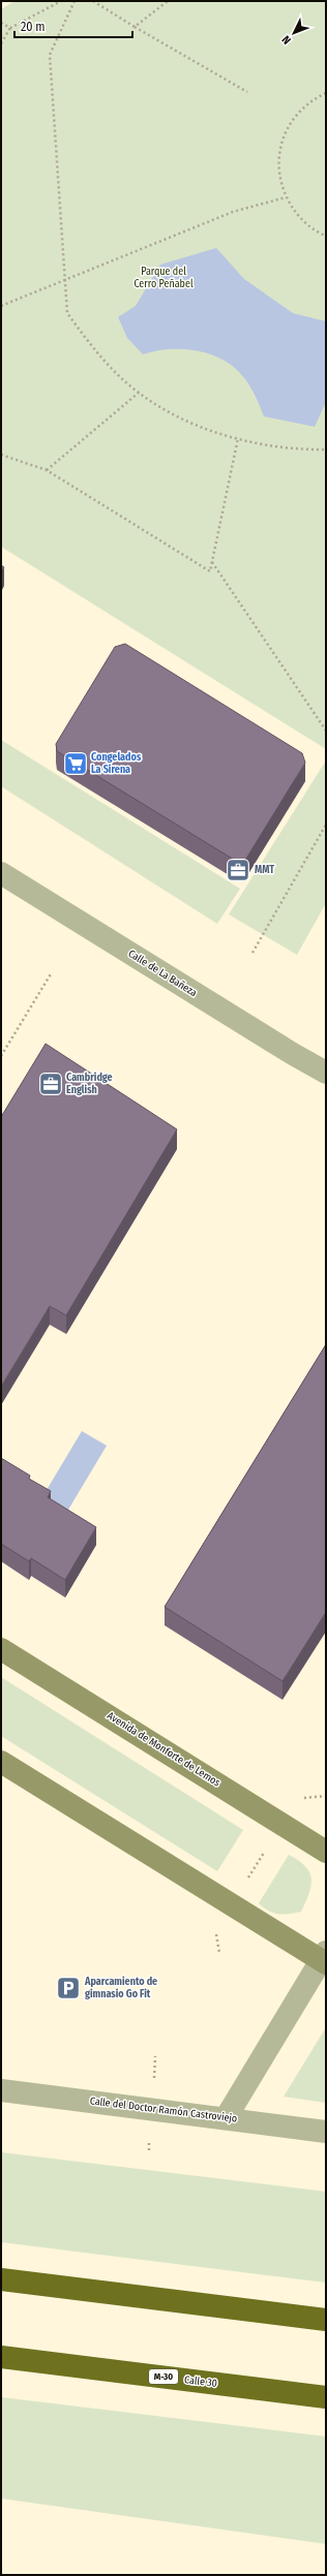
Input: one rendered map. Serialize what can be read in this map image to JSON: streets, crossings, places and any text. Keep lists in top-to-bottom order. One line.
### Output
{"streets":{"highway":["M-30","Calle 30"],"street":["Calle de La Bañeza","Avenida de Monforte de Lemos","Calle del Doctor Ramón Castroviejo"]},"parks":["Parque del Cerro Peñabel"],"places":{"supermarket":["Congelados La Sirena"],"office":["MMT","Cambridge English"],"parking":["Aparcamiento de gimnasio Go Fit"]},"scale_bar":"20 m","north":"bottom left"}
